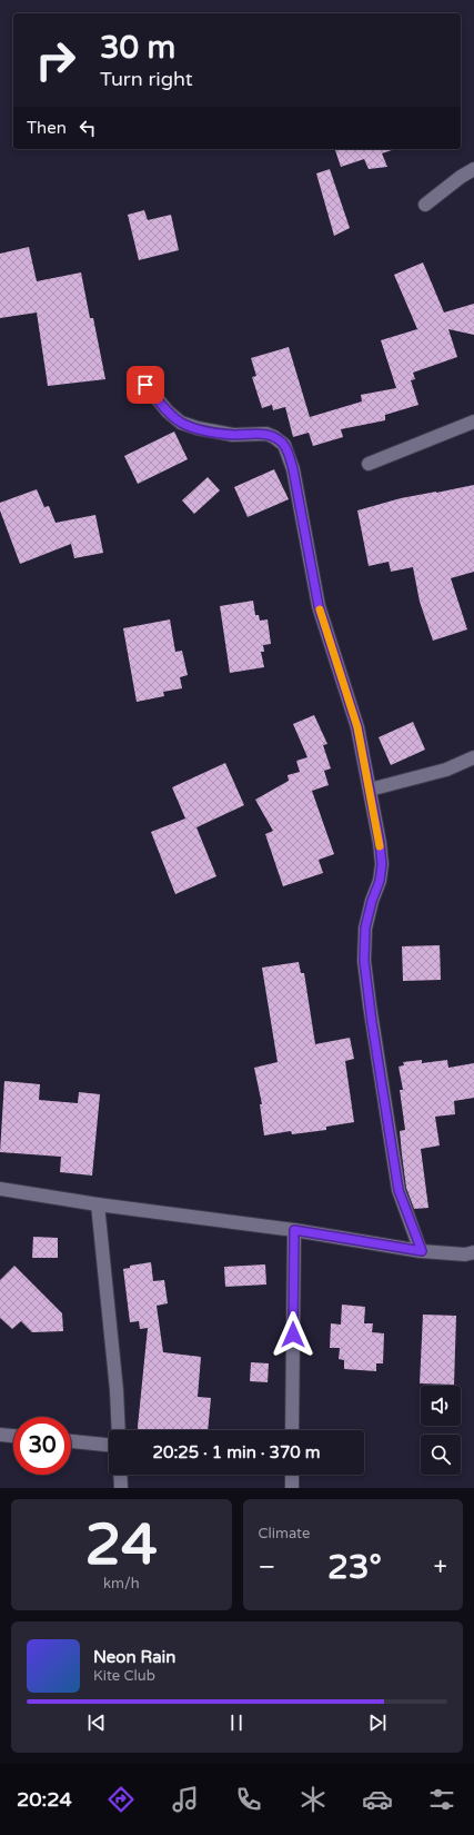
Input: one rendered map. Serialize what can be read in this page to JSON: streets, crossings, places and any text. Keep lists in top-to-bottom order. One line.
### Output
{"page":{"turn":["30 m","Turn right"],"then":"Then","limit":"30","trip":"20:25 · 1 min · 370 m","tile":[["24","km/h"],"Climate"],"heat":["−","23°","+"],"song":["Neon Rain","Kite Club"],"tabs":"20:24"}}
